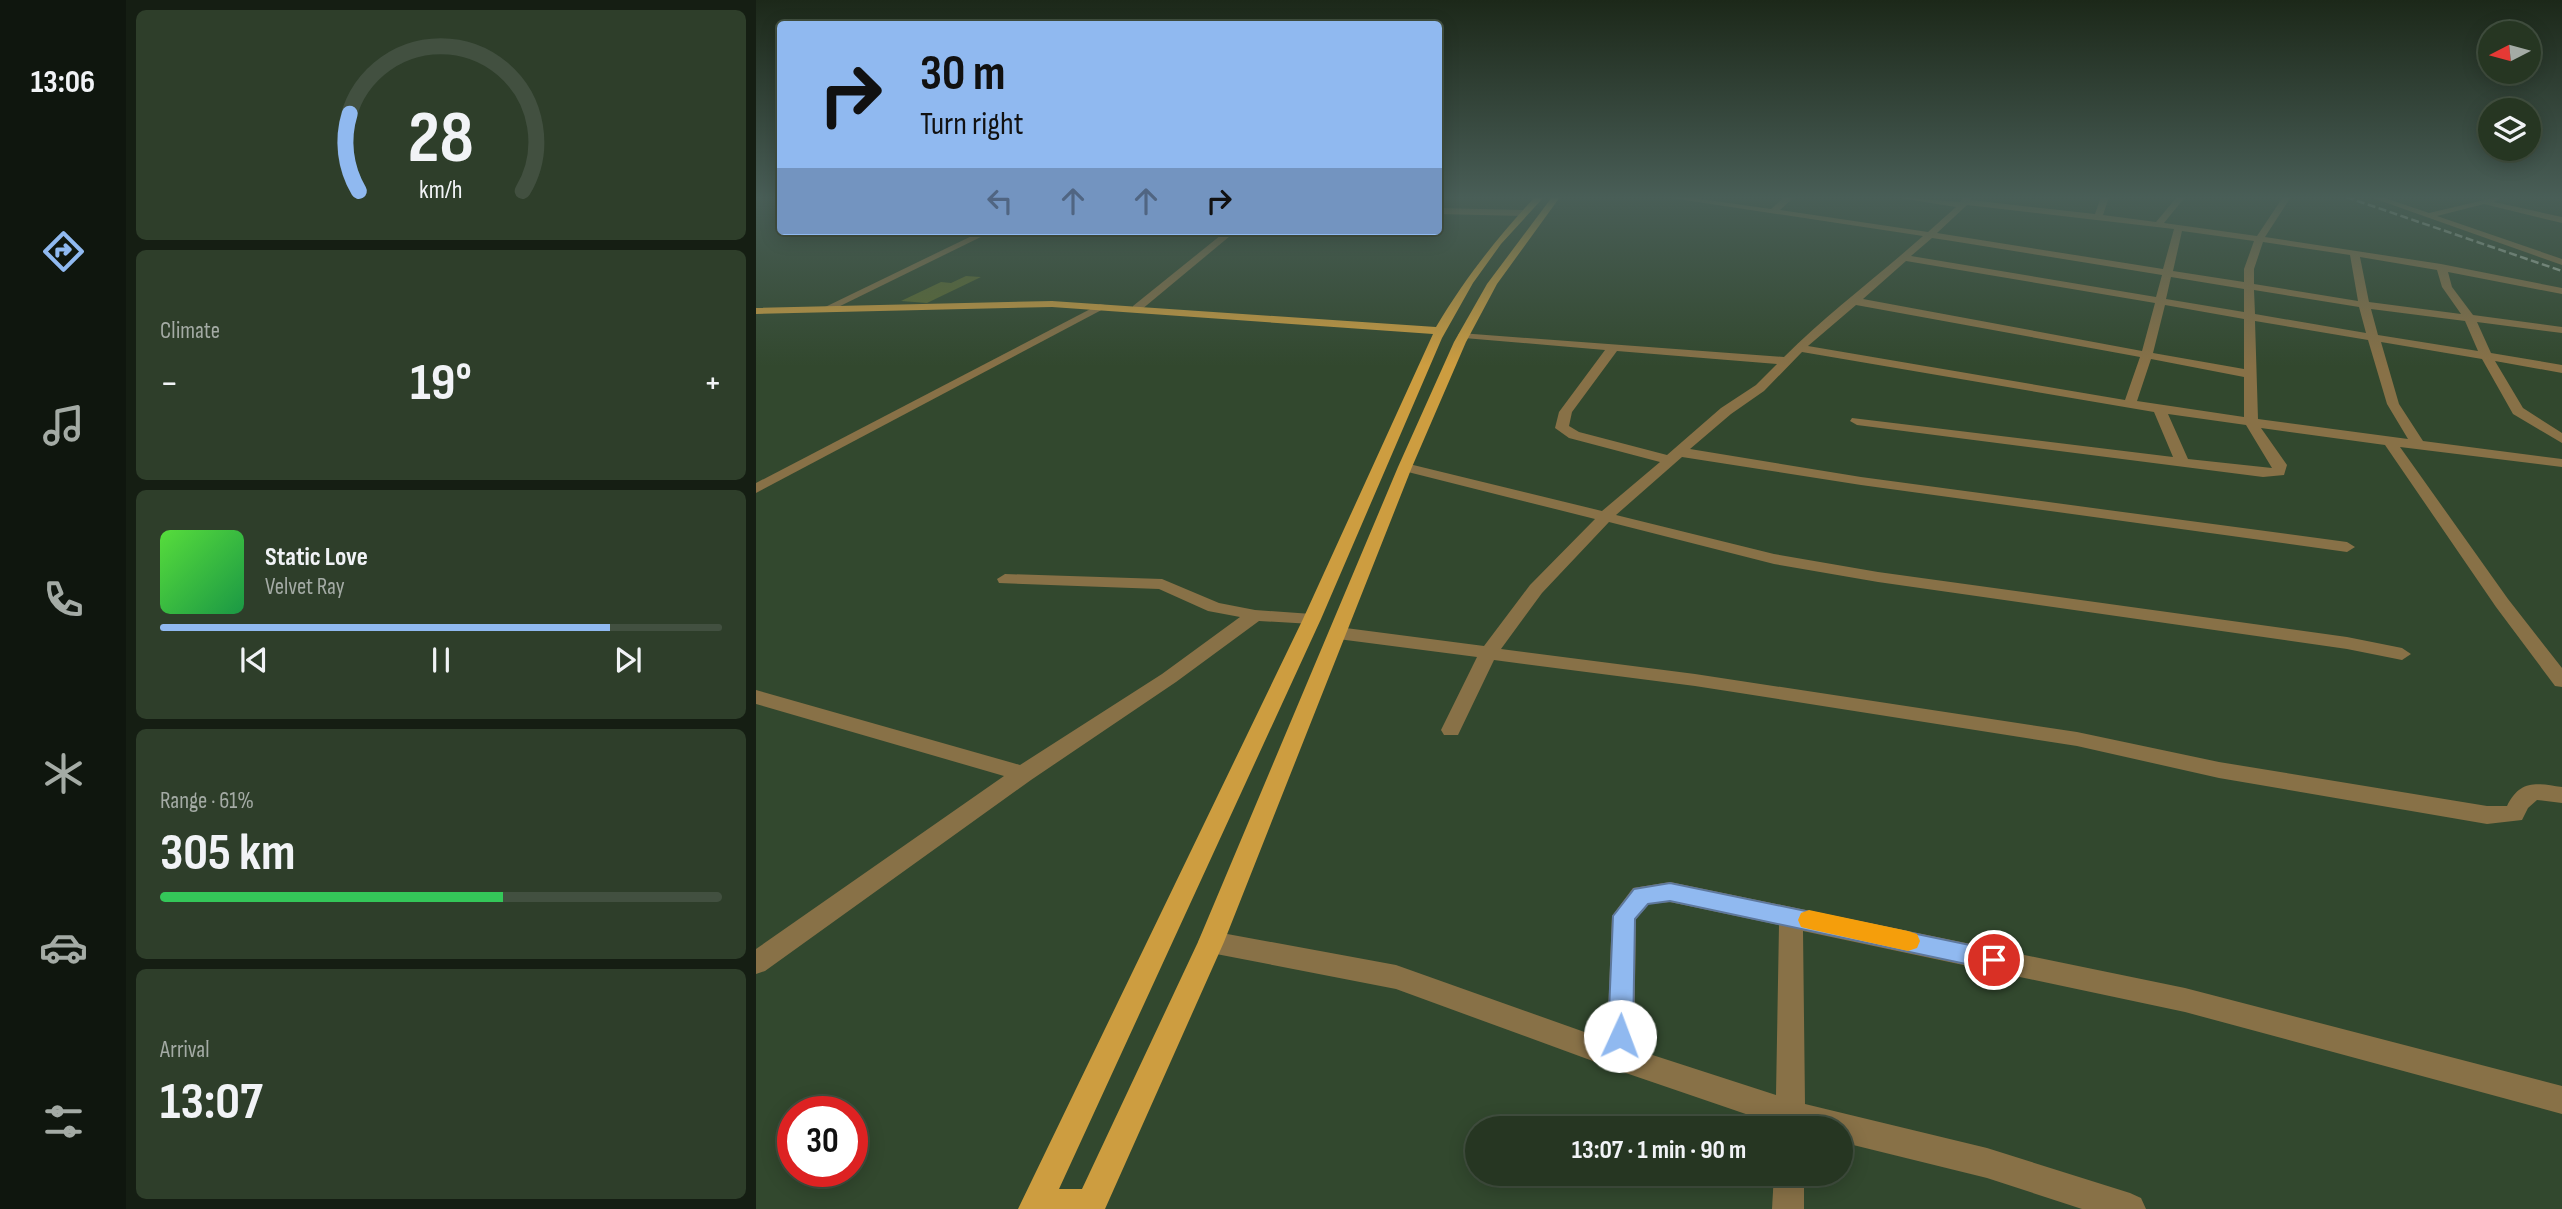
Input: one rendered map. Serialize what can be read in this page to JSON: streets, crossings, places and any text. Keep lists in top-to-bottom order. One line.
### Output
{"north":"left","page":{"tabs":"13:06","turn":["30 m","Turn right"],"tile":["Climate",["Range · 61%","305 km"],["Arrival","13:07"]],"heat":["−","19°","+"],"song":["Static Love","Velvet Ray"],"limit":"30","trip":"13:07 · 1 min · 90 m","gauge":["28","km/h"]}}
